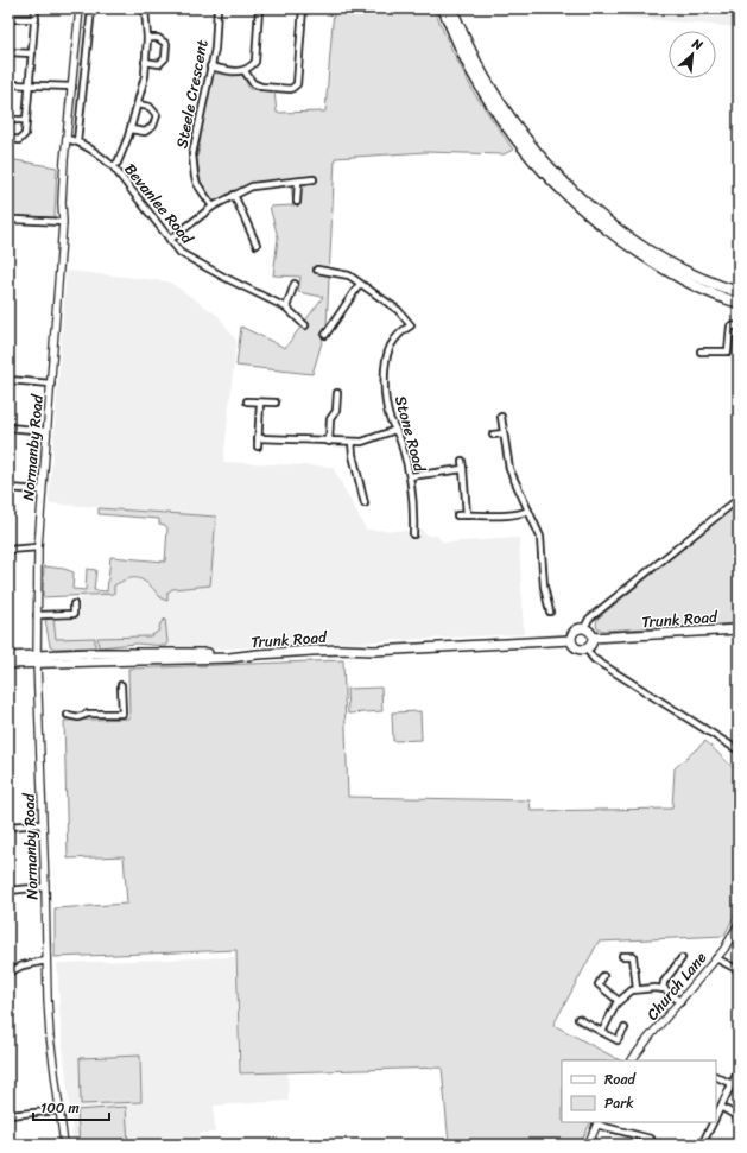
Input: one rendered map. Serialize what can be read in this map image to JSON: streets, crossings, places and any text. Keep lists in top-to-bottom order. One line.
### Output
{"streets":{"main road":["Trunk Road"],"street":["Steele Crescent","Bevanlee Road","Stone Road","Normanby Road","Church Lane"]},"crossings":[["Bevanlee Road","Normanby Road"],["Normanby Road","Trunk Road"]],"legend":["Road","Park"],"scale_bar":"100 m","north":"top right"}
